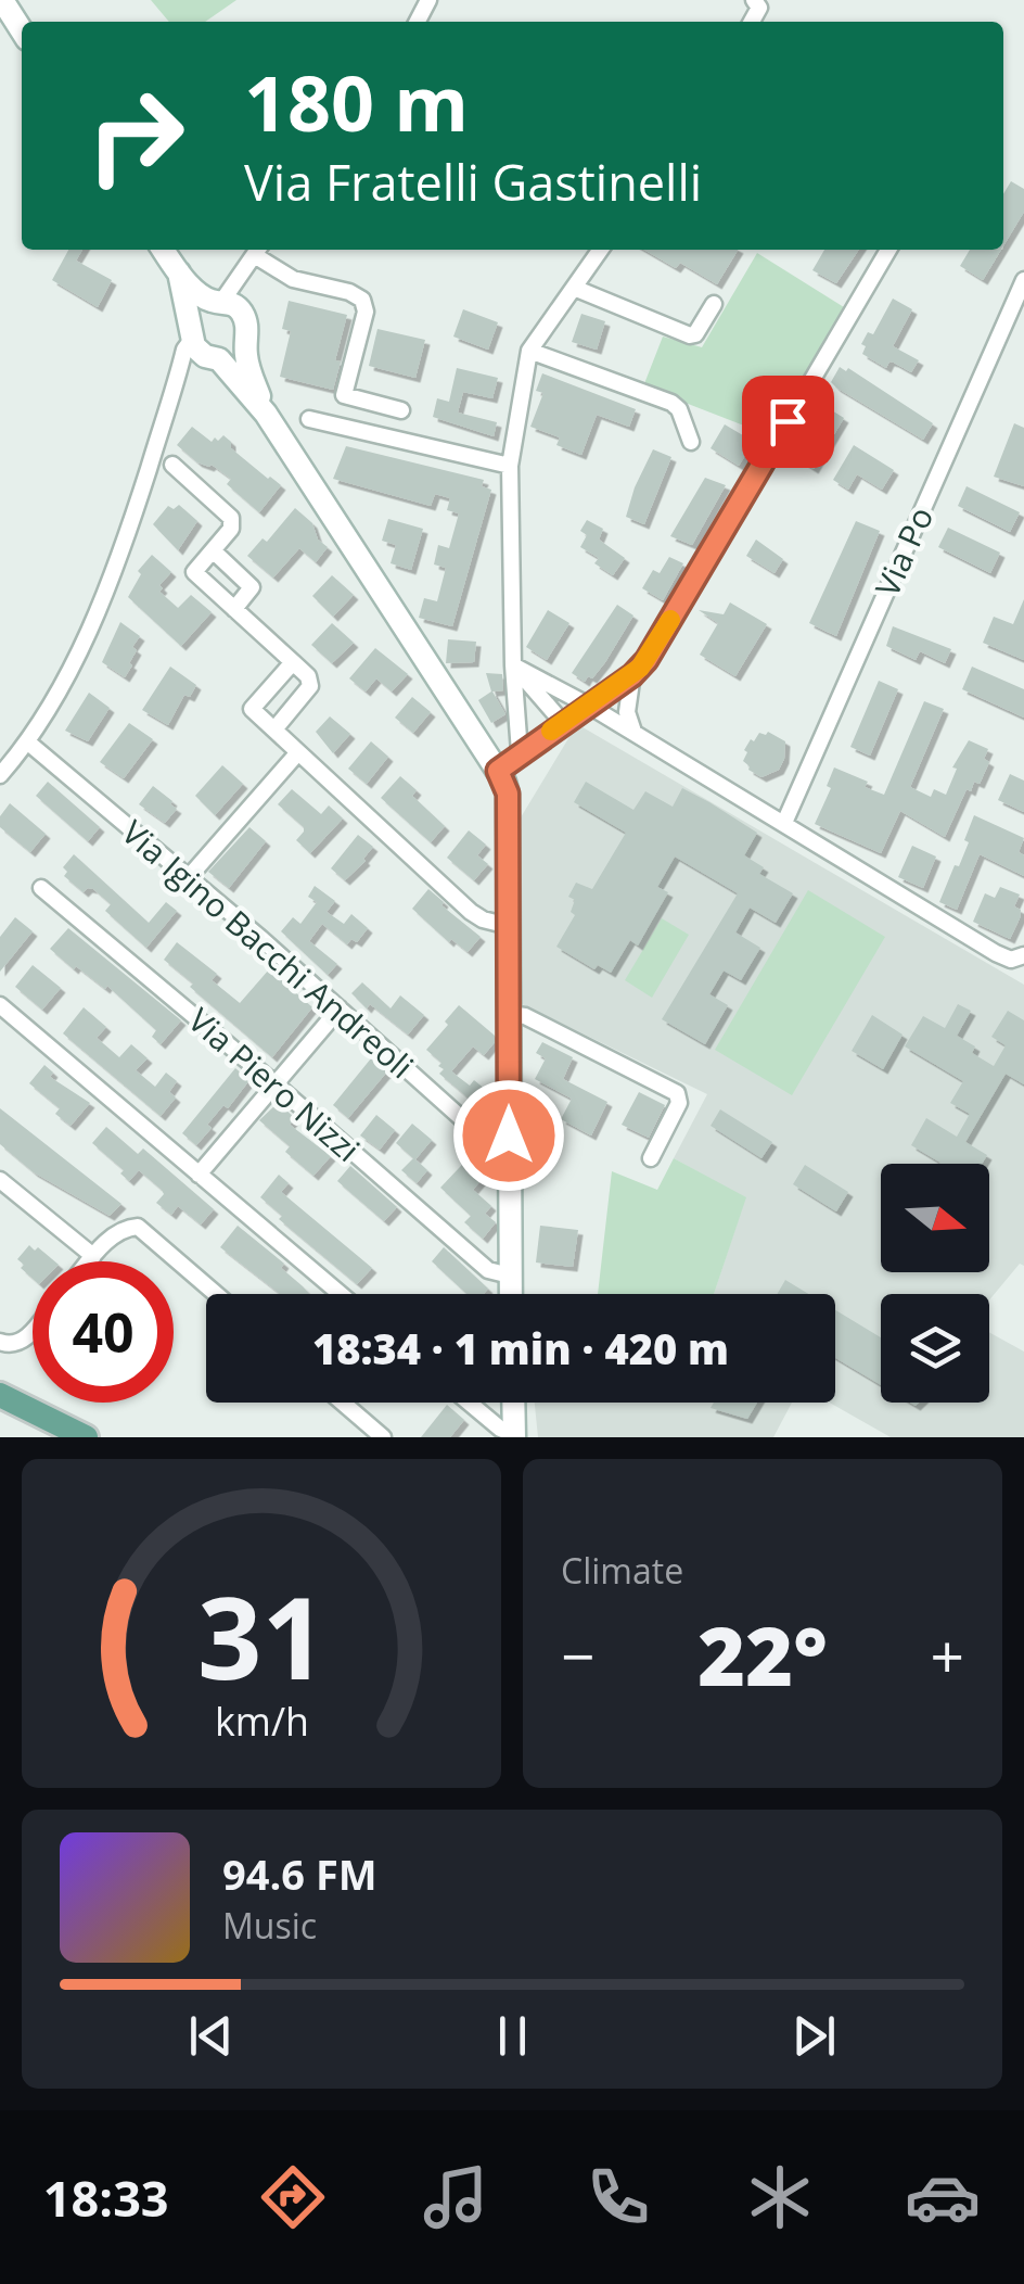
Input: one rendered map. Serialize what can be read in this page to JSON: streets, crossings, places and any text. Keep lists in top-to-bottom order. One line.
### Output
{"streets":{"street":["Via Po","Via Igino Bacchi Andreoli","Via Piero Nizzi"]},"north":"right","page":{"turn":["180 m","Via Fratelli Gastinelli"],"limit":"40","trip":"18:34 · 1 min · 420 m","tile":"Climate","heat":["−","22°","+"],"song":["94.6 FM","Music"],"tabs":"18:33","gauge":["31","km/h"]}}
